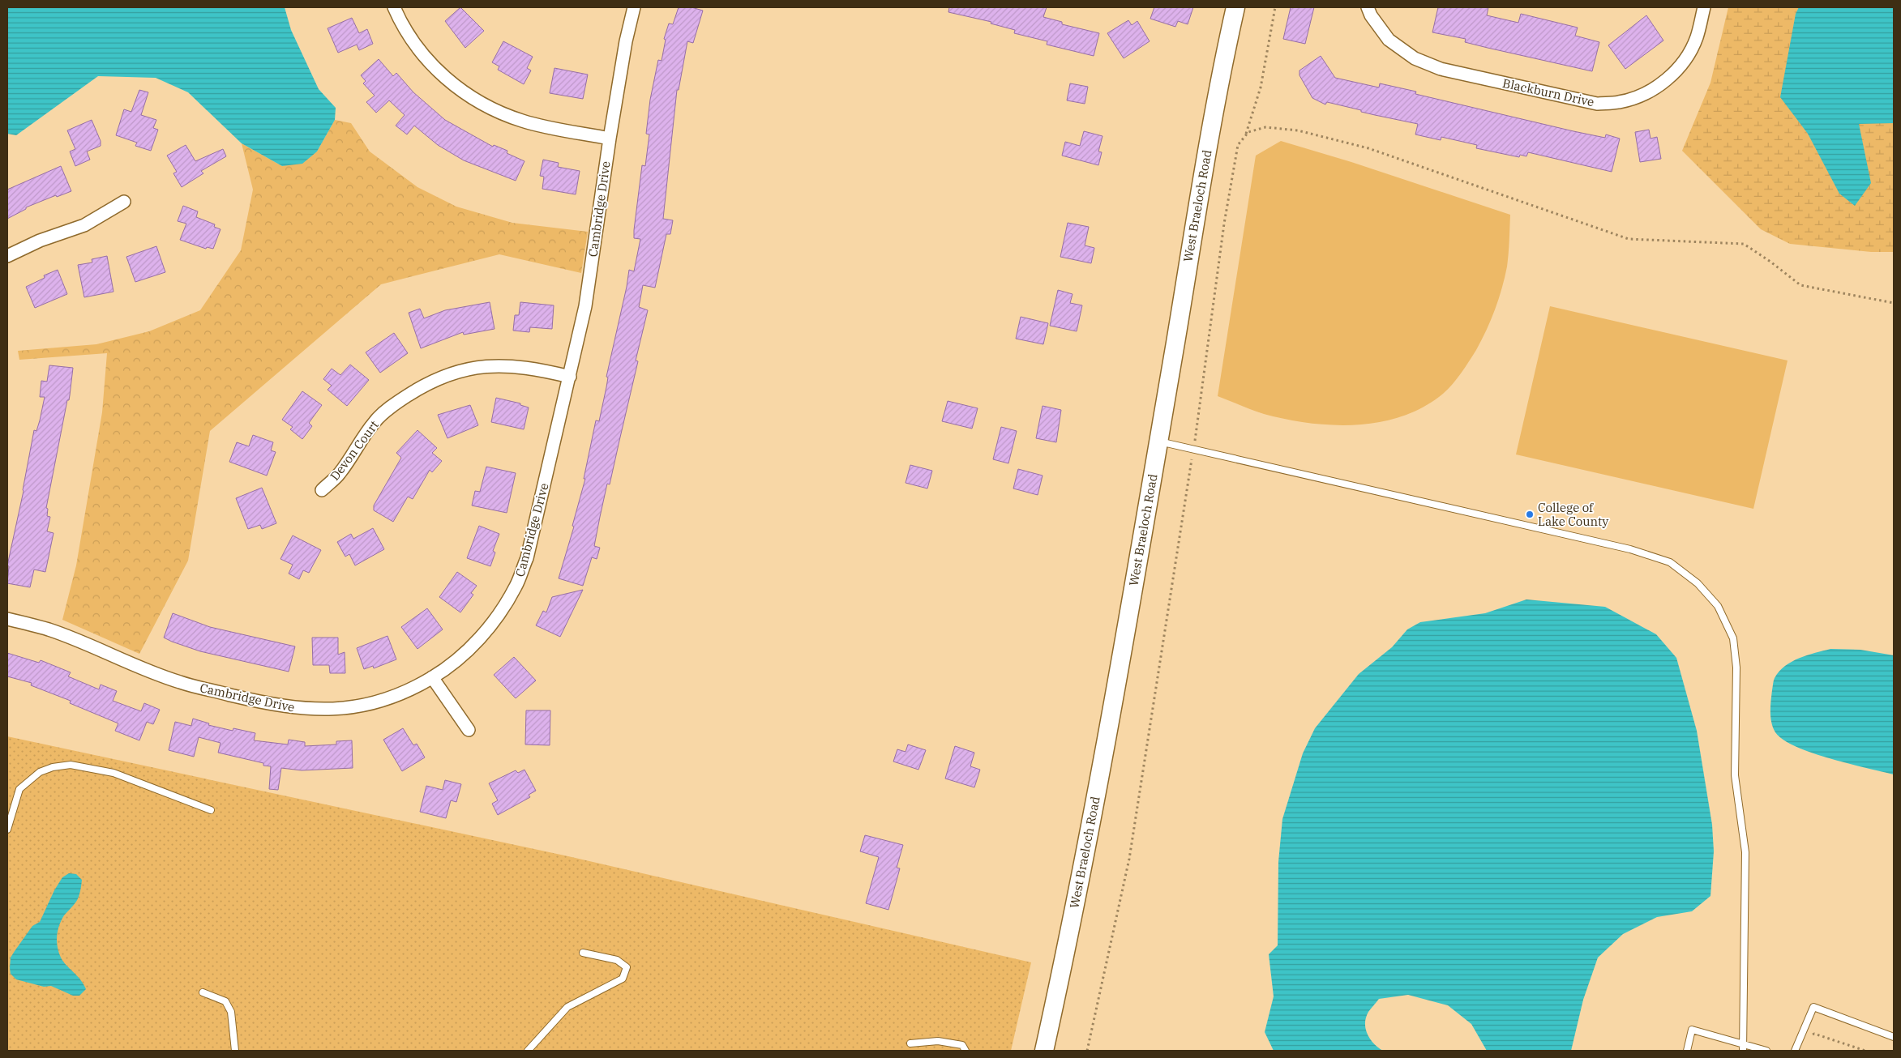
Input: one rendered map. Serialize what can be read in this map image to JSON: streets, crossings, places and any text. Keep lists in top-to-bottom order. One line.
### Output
{"streets":{"street":["Blackburn Drive","West Braeloch Road","Cambridge Drive","Devon Court"]},"crossings":[["Cambridge Drive","Devon Court"]],"places":["College of Lake County"]}
